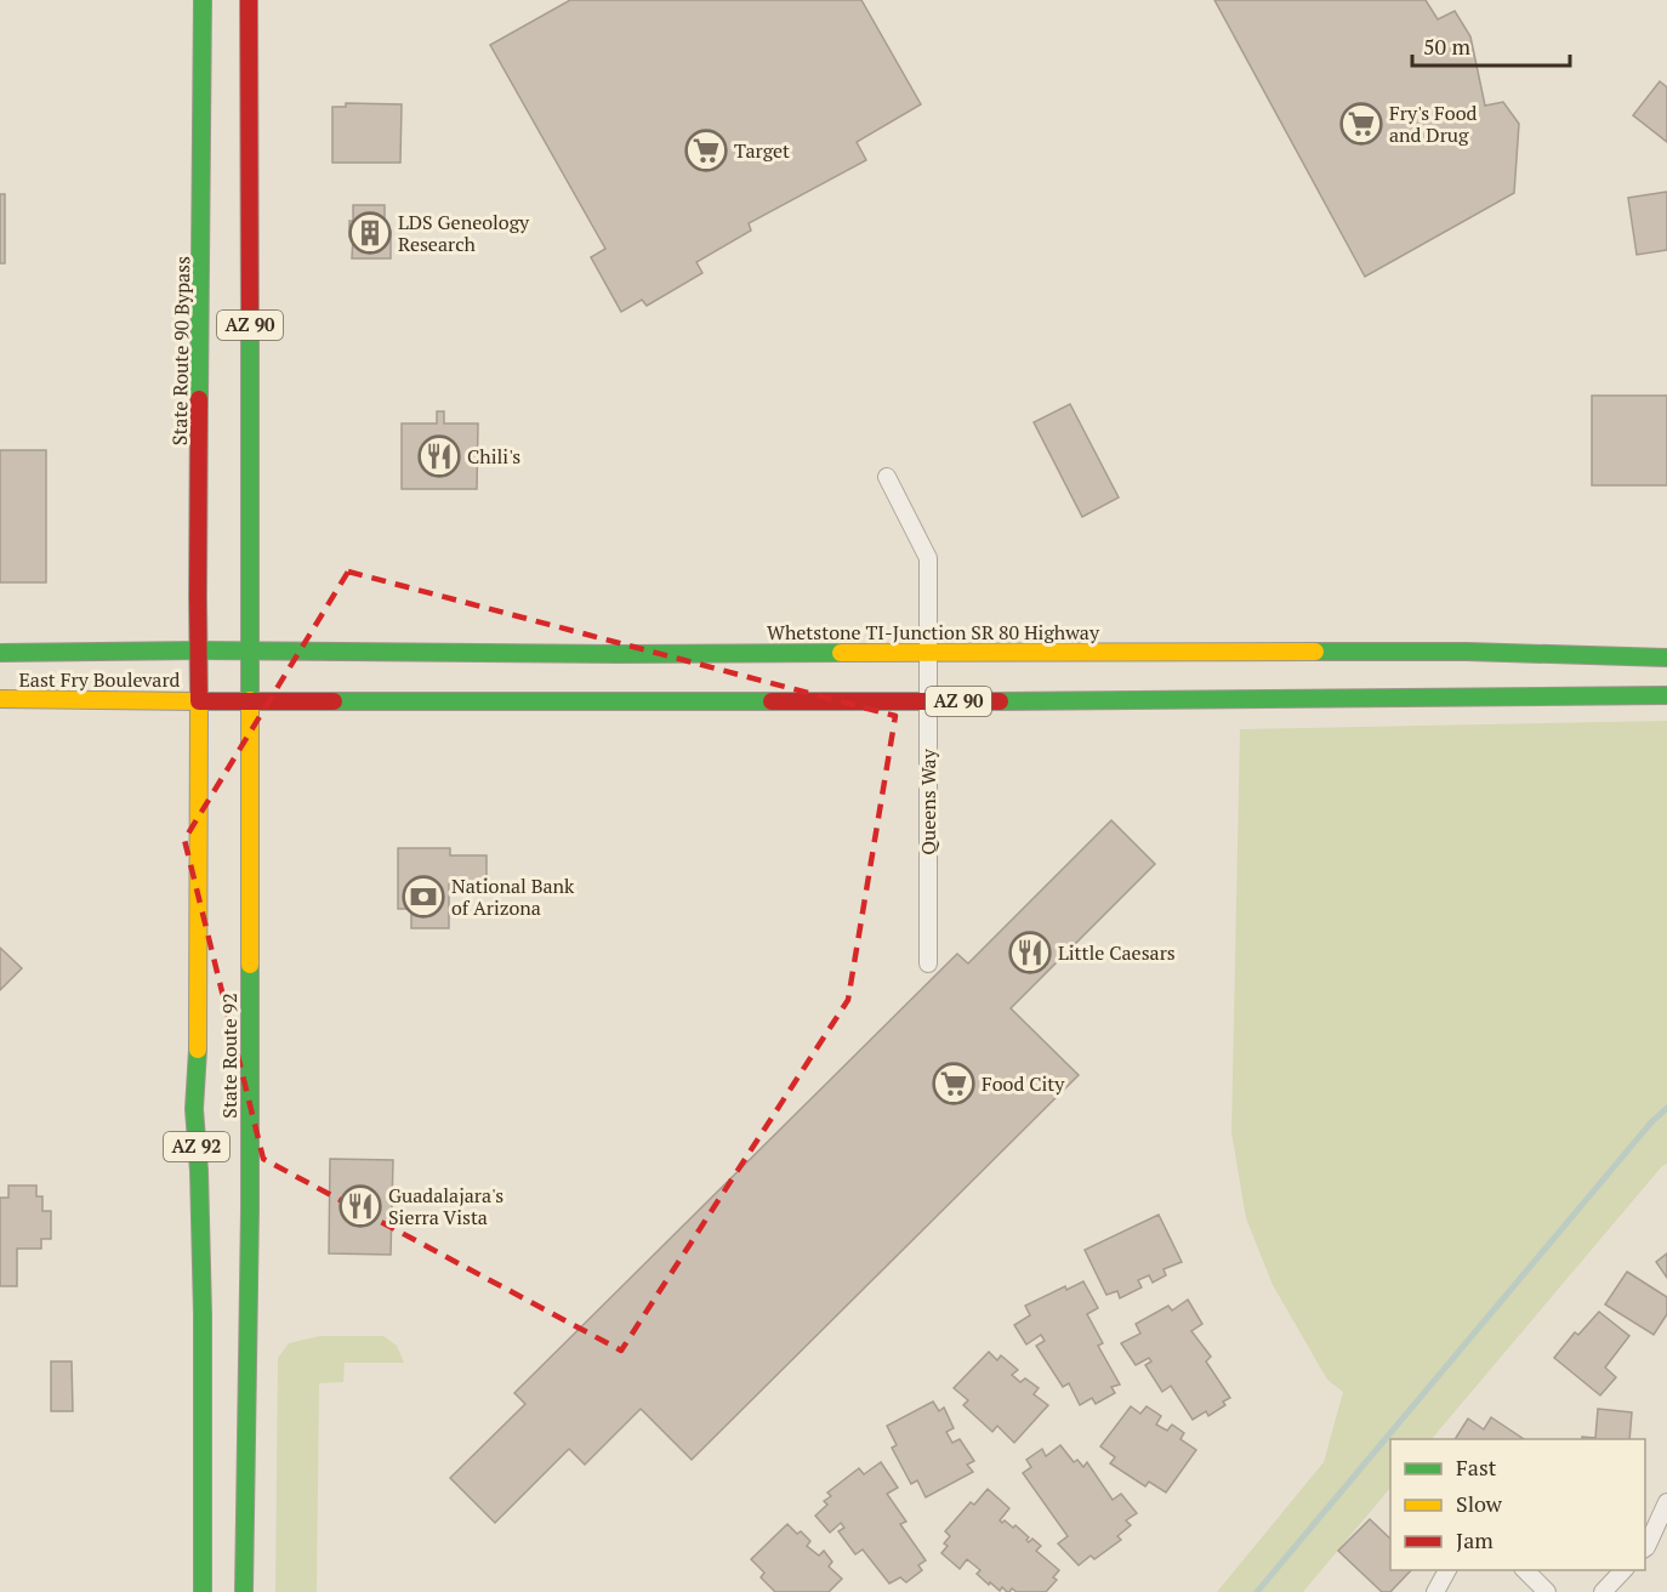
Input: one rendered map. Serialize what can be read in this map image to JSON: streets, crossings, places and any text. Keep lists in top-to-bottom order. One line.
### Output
{"streets":{"main road":["AZ 90","State Route 90 Bypass","Whetstone TI-Junction SR 80 Highway","East Fry Boulevard","State Route 92","AZ 92"],"street":["Queens Way"]},"crossings":[["AZ 90","State Route 90 Bypass"],["AZ 90","Whetstone TI-Junction SR 80 Highway"],["AZ 90","East Fry Boulevard"],["AZ 90","Queens Way"],["AZ 90","State Route 92"],["State Route 90 Bypass","Whetstone TI-Junction SR 80 Highway"],["State Route 90 Bypass","East Fry Boulevard"],["State Route 90 Bypass","State Route 92"],["Whetstone TI-Junction SR 80 Highway","East Fry Boulevard"],["Whetstone TI-Junction SR 80 Highway","Queens Way"],["Whetstone TI-Junction SR 80 Highway","State Route 92"],["East Fry Boulevard","State Route 92"]],"places":{"supermarket":["Fry's Food and Drug","Target","Food City"],"building":["LDS Geneology Research"],"restaurant":["Chili's","Little Caesars","Guadalajara's Sierra Vista"],"bank":["National Bank of Arizona"]},"legend":["Fast","Slow","Jam"],"scale_bar":"50 m"}
